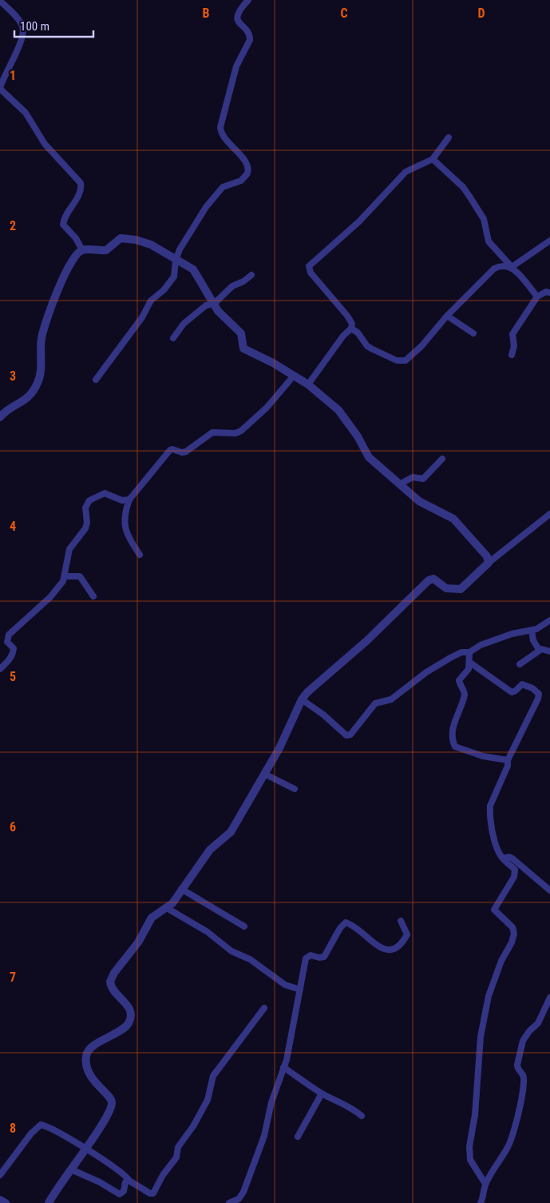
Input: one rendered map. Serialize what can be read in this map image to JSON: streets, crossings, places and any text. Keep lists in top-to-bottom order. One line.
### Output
{"scale_bar":"100 m","grid":{"columns":["B","C","D"],"rows":["1","2","3","4","5","6","7","8"]}}
